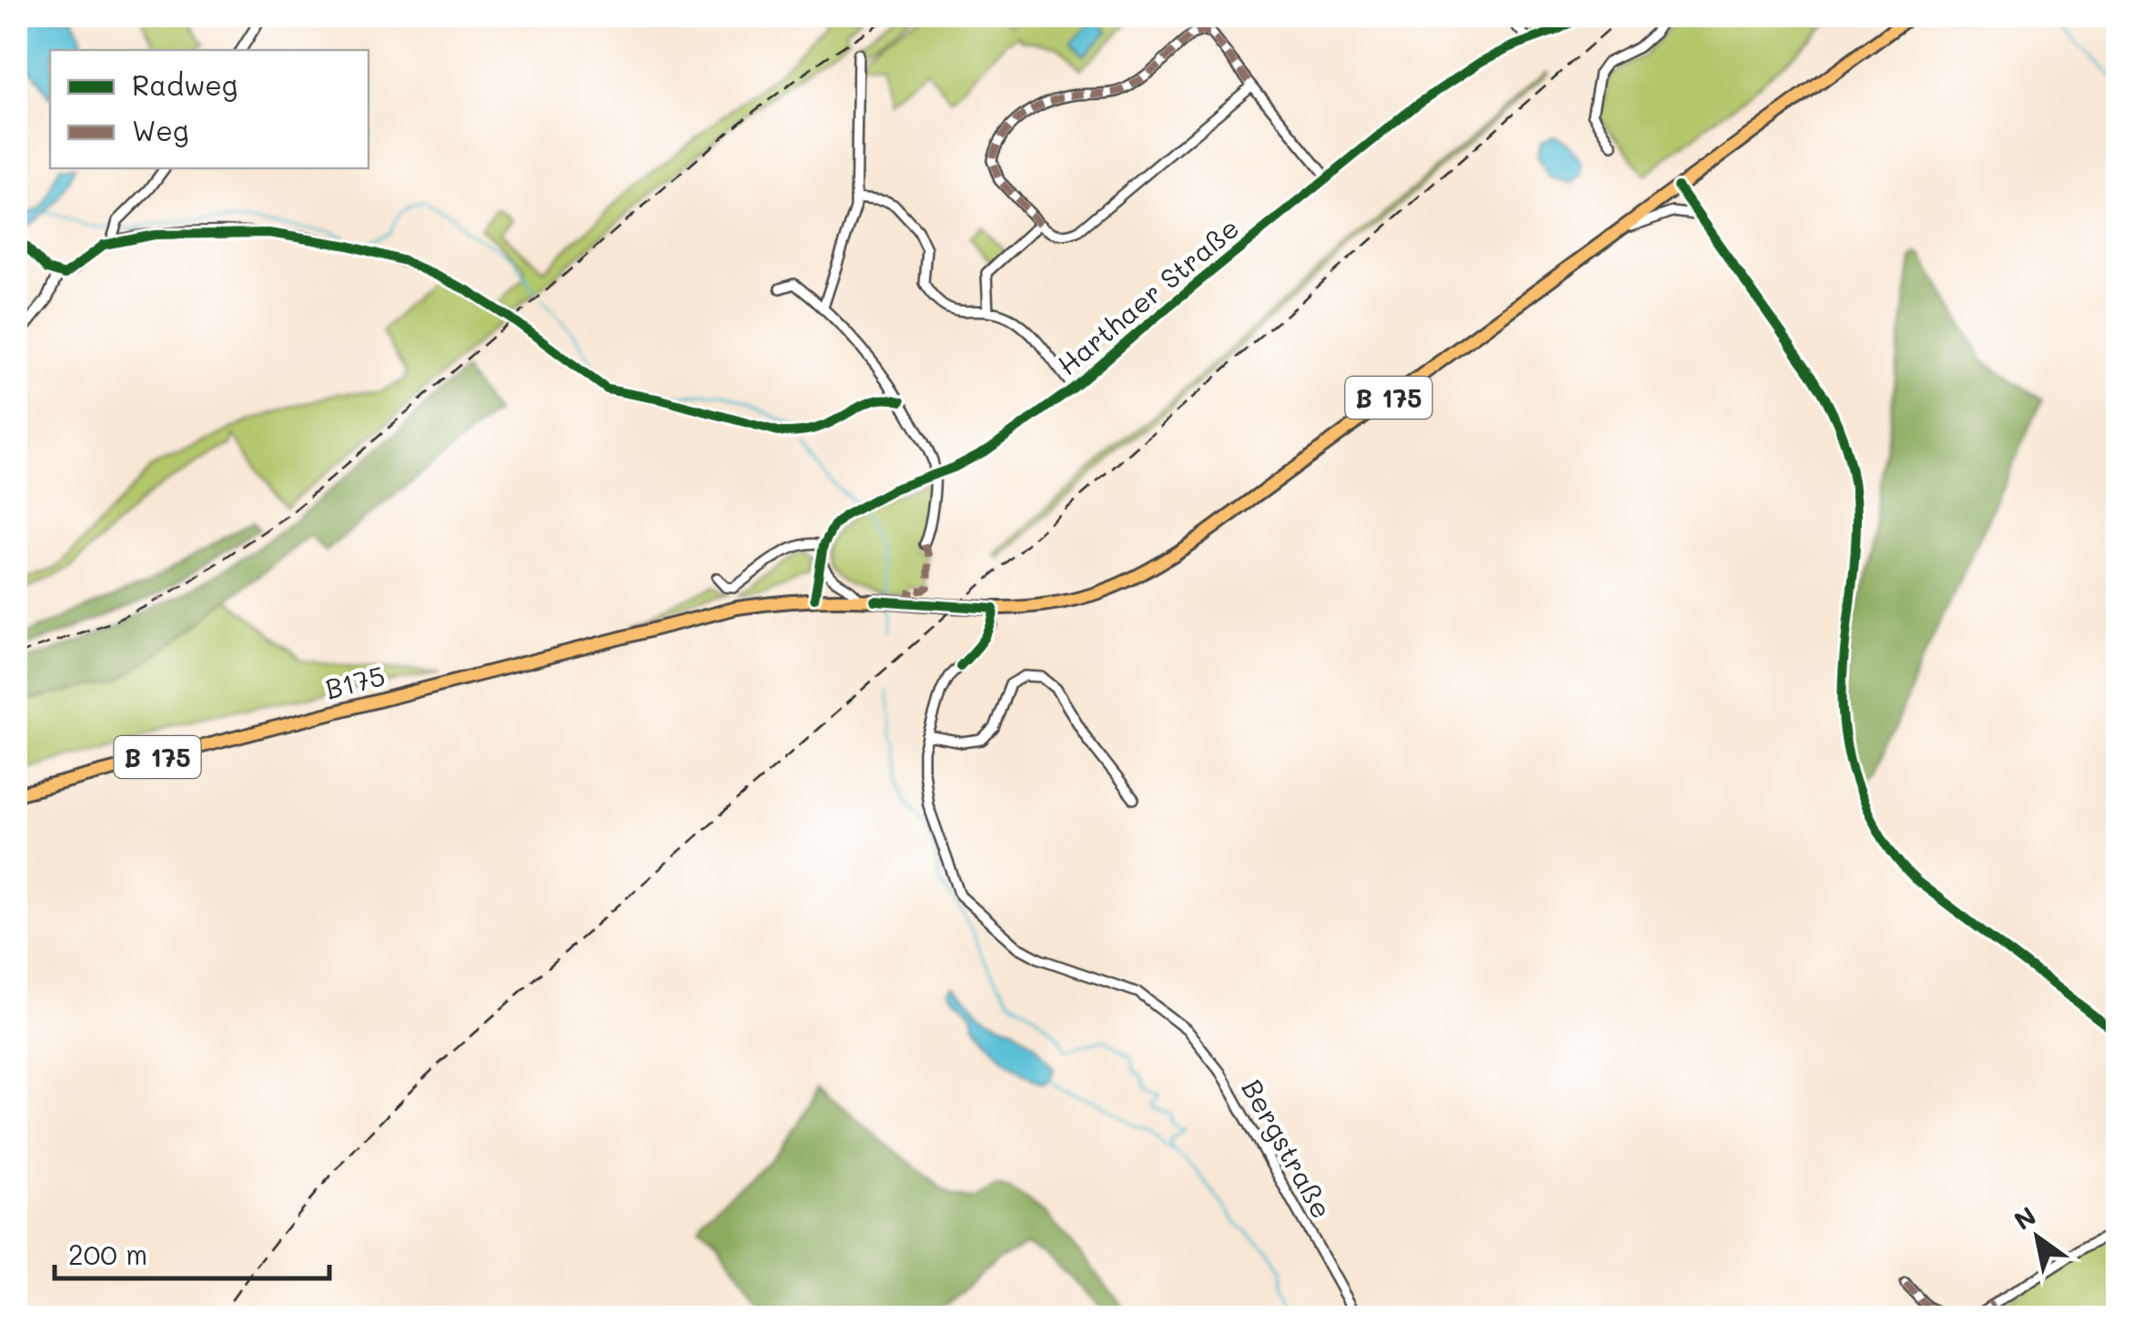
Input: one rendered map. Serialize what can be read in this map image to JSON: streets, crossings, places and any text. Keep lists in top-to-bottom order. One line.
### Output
{"streets":{"main road":["B 175","B175"],"street":["Harthaer Straße","Bergstraße"]},"crossings":[["Harthaer Straße","B 175"],["Harthaer Straße","B175"],["B 175","B175"],["B 175","Bergstraße"]],"legend":["Radweg","Weg"],"scale_bar":"200 m","north":"top left"}
